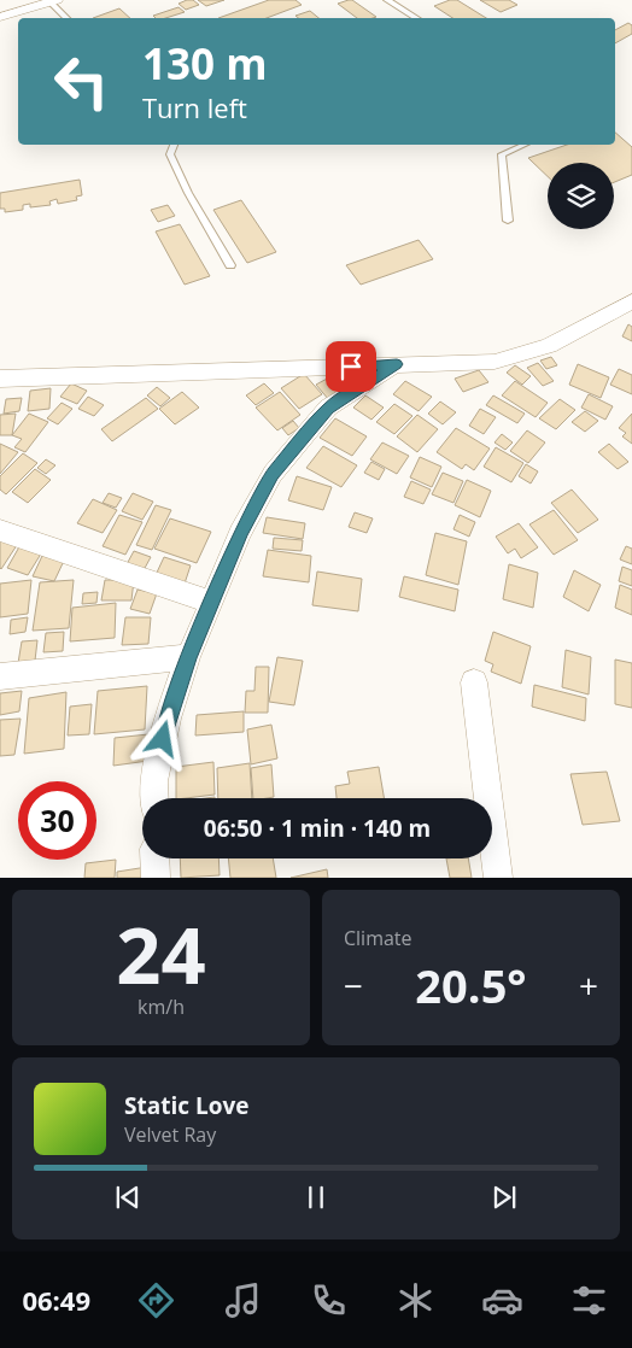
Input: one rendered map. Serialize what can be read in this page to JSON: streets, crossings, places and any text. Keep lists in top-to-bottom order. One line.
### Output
{"page":{"turn":["130 m","Turn left"],"limit":"30","trip":"06:50 · 1 min · 140 m","tile":[["24","km/h"],"Climate"],"heat":["−","20.5°","+"],"song":["Static Love","Velvet Ray"],"tabs":"06:49"}}
